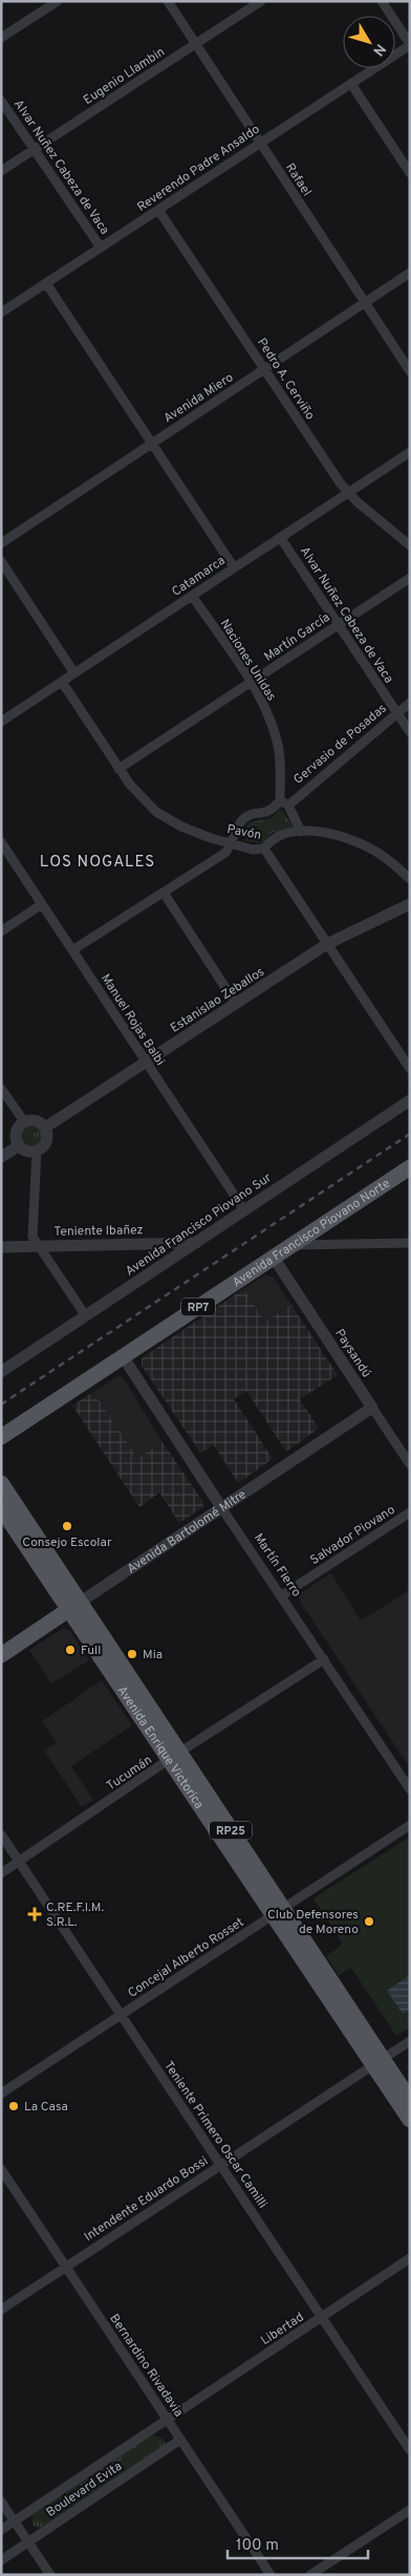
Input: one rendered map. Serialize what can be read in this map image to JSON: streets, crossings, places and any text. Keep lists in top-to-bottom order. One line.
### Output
{"streets":{"main road":["Avenida Francisco Piovano Norte","RP7","Avenida Bartolomé Mitre","Avenida Enrique Victorica","RP25"],"street":["Eugenio Llambin","Alvar Nuñez Cabeza de Vaca","Reverendo Padre Ansaldo","Rafael","Pedro A. Cerviño","Avenida Miero","Catamarca","Martín García","Naciones Unidas","Gervasio de Posadas","Pavón","Estanislao Zeballos","Manuel Rojas Balbi","Avenida Francisco Piovano Sur","Teniente Ibañez","Paysandú","Salvador Piovano","Martín Fierro","Tucumán","Concejal Alberto Rosset","Teniente Primero Oscar Camilli","Intendente Eduardo Bossi","Libertad","Bernardino Rivadavia","Boulevard Evita"]},"crossings":[["Eugenio Llambin","Alvar Nuñez Cabeza de Vaca"],["Eugenio Llambin","Rafael"],["Alvar Nuñez Cabeza de Vaca","Reverendo Padre Ansaldo"],["Alvar Nuñez Cabeza de Vaca","Catamarca"],["Alvar Nuñez Cabeza de Vaca","Martín García"],["Alvar Nuñez Cabeza de Vaca","Gervasio de Posadas"],["Reverendo Padre Ansaldo","Rafael"],["Reverendo Padre Ansaldo","Pedro A. Cerviño"],["Rafael","Avenida Miero"],["Pedro A. Cerviño","Avenida Miero"],["Pedro A. Cerviño","Catamarca"],["Catamarca","Naciones Unidas"],["Catamarca","Pavón"],["Martín García","Naciones Unidas"],["Martín García","Pavón"],["Naciones Unidas","Gervasio de Posadas"],["Gervasio de Posadas","Pavón"],["Gervasio de Posadas","Manuel Rojas Balbi"],["Pavón","Estanislao Zeballos"],["Estanislao Zeballos","Manuel Rojas Balbi"],["Manuel Rojas Balbi","Avenida Francisco Piovano Sur"],["Avenida Francisco Piovano Sur","Teniente Ibañez"],["Avenida Francisco Piovano Norte","Paysandú"],["Avenida Francisco Piovano Norte","Martín Fierro"],["Paysandú","Avenida Bartolomé Mitre"],["Avenida Bartolomé Mitre","Martín Fierro"],["Avenida Bartolomé Mitre","Avenida Enrique Victorica"],["Salvador Piovano","Martín Fierro"],["Martín Fierro","Tucumán"],["Avenida Enrique Victorica","Tucumán"],["Avenida Enrique Victorica","Concejal Alberto Rosset"],["Avenida Enrique Victorica","Intendente Eduardo Bossi"],["Tucumán","Teniente Primero Oscar Camilli"],["Concejal Alberto Rosset","Teniente Primero Oscar Camilli"],["Teniente Primero Oscar Camilli","Intendente Eduardo Bossi"],["Teniente Primero Oscar Camilli","Libertad"],["Intendente Eduardo Bossi","Bernardino Rivadavia"],["Libertad","Bernardino Rivadavia"],["Libertad","Boulevard Evita"],["Bernardino Rivadavia","Boulevard Evita"]],"districts":["LOS NOGALES"],"places":{"other":["Consejo Escolar","Full","Mia","Club Defensores de Moreno","La Casa"],"health":["C.RE.F.I.M. S.R.L."]},"scale_bar":"100 m","north":"bottom right"}
